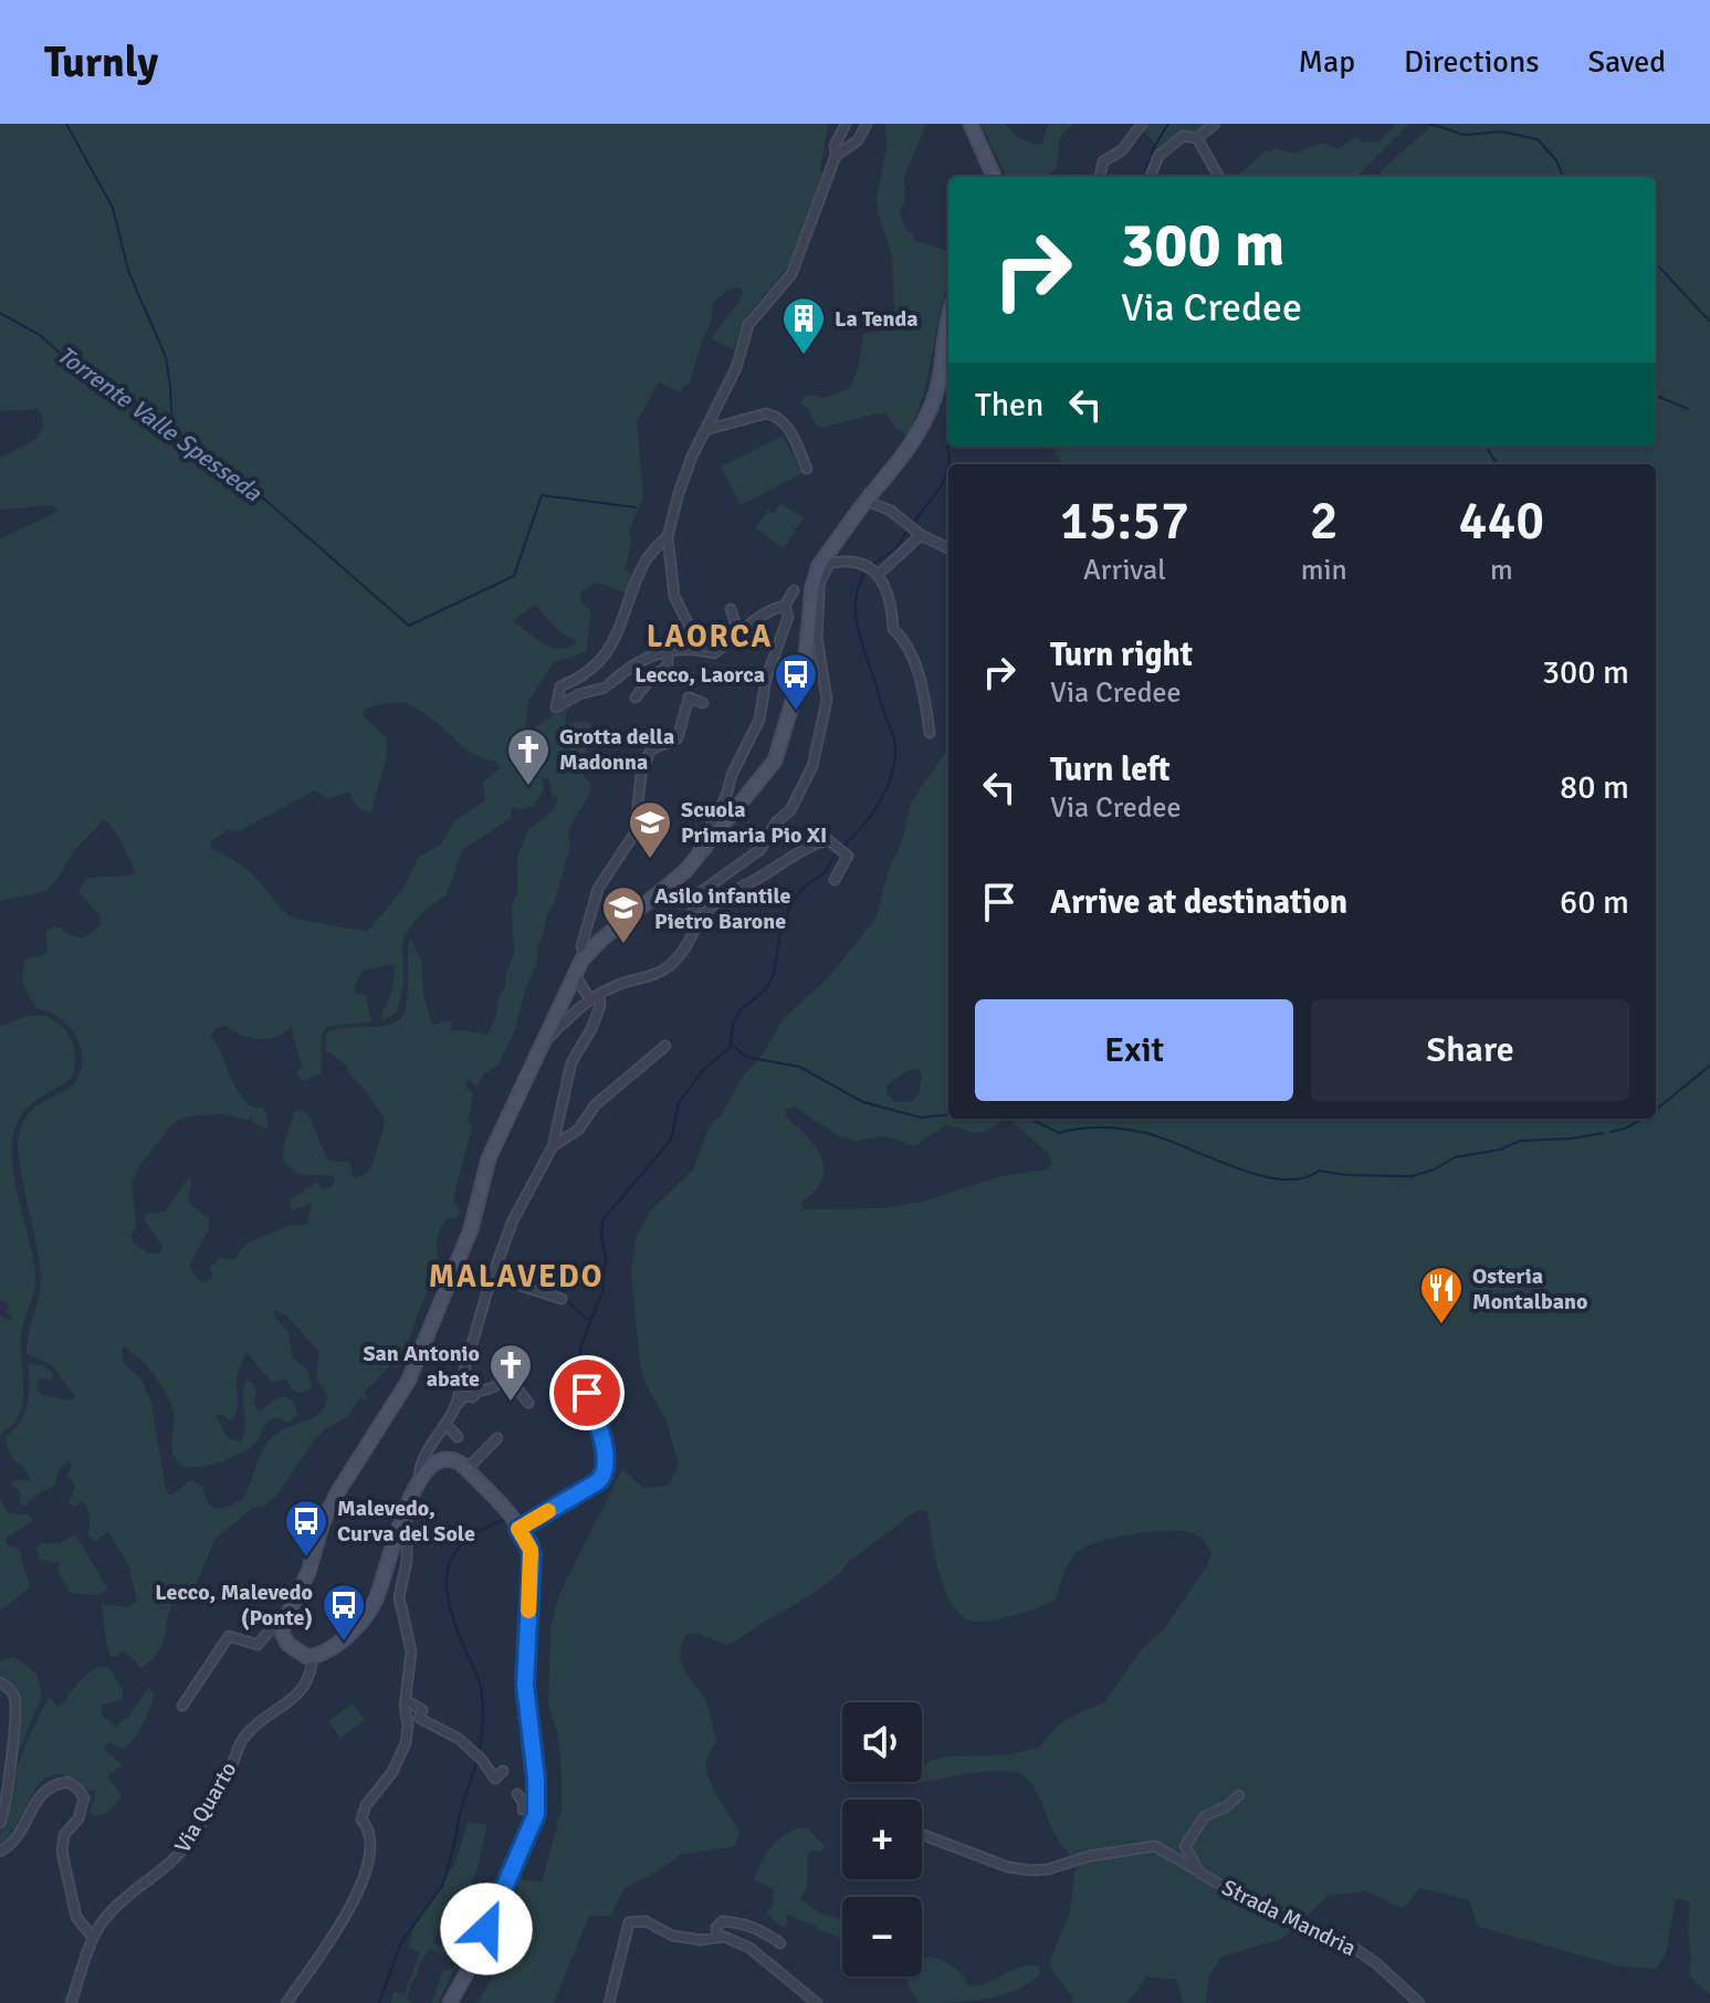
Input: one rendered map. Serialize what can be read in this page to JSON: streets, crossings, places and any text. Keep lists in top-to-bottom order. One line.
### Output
{"streets":{"street":["Via Quarto","Strada Mandria"]},"districts":["LAORCA","MALAVEDO"],"water":["Torrente Valle Spesseda"],"places":{"building":["La Tenda"],"bus stop":["Lecco, Laorca","Malevedo, Curva del Sole","Lecco, Malevedo (Ponte)"],"church":["Grotta della Madonna","San Antonio abate"],"school or university":["Scuola Primaria Pio XI","Asilo infantile Pietro Barone"],"restaurant":["Osteria Montalbano"]},"page":{"header":"Turnly","nav":["Map","Directions","Saved"],"turn":["300 m","Via Credee"],"then":"Then","eta":["15:57","Arrival","2","min","440","m"],"list":[{"name":"Turn right","note":"Via Credee","value":"300 m"},{"name":"Turn left","note":"Via Credee","value":"80 m"},{"name":"Arrive at destination","value":"60 m"}],"buttons":["Exit","Share"],"map_buttons":["+","−"]}}
